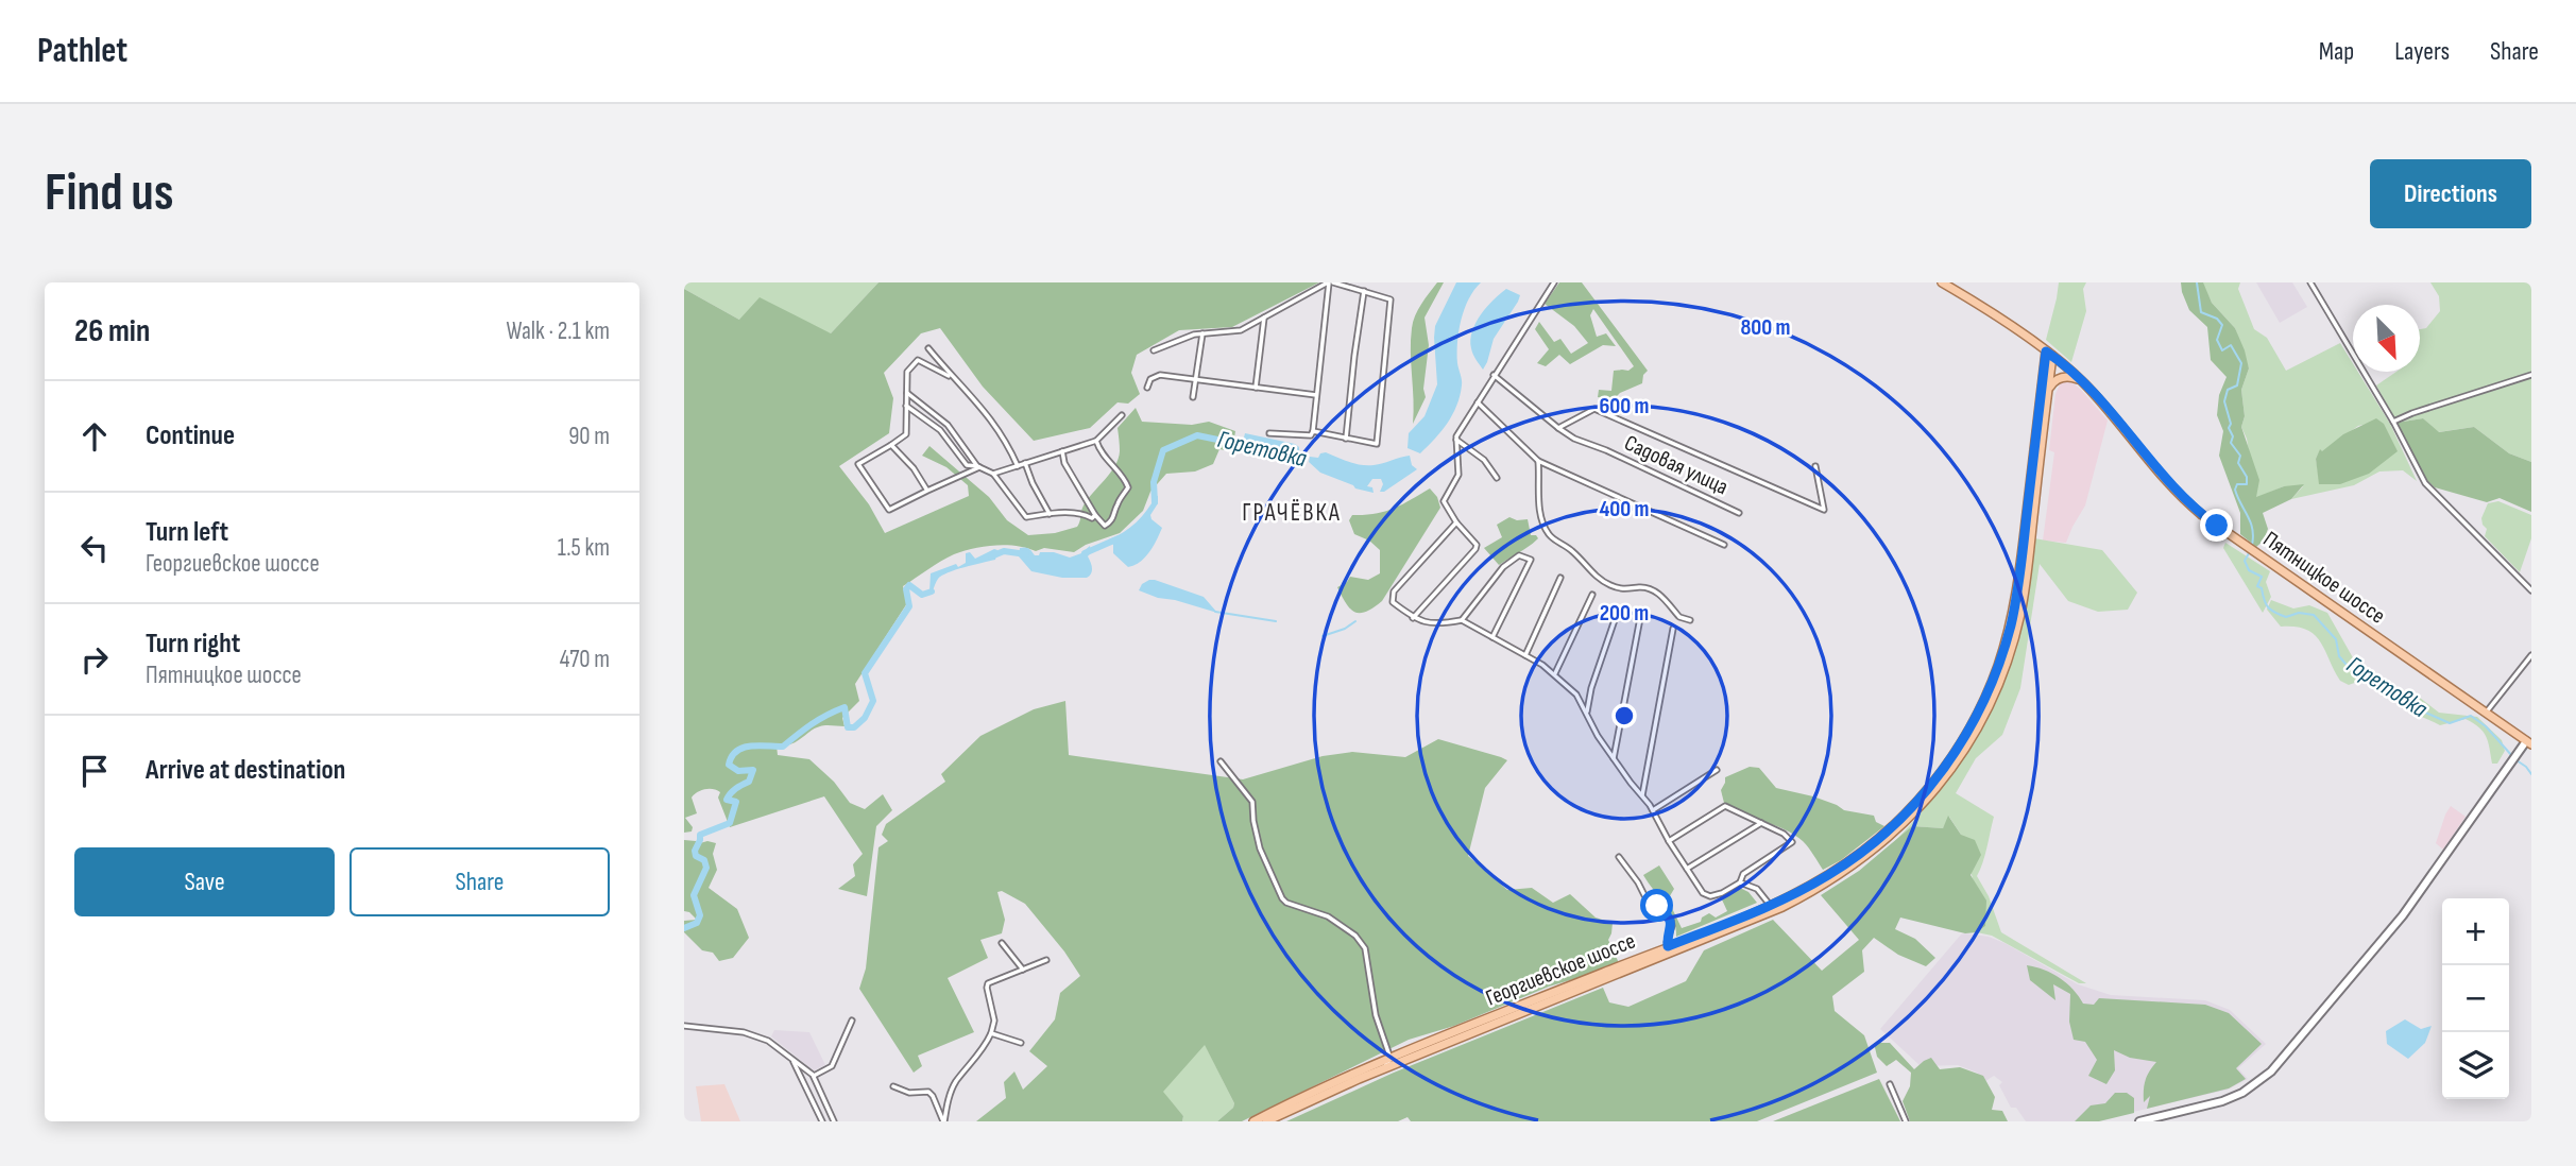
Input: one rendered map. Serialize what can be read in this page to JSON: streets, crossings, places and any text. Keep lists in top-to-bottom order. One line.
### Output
{"streets":{"main road":["Пятницкое шоссе","Георгиевское шоссе"],"street":["Садовая улица"]},"crossings":[["Пятницкое шоссе","Георгиевское шоссе"]],"districts":["ГРАЧЁВКА"],"water":["Горетовка"],"north":"bottom right","page":{"header":"Pathlet","nav":["Map","Layers","Share"],"buttons":["Directions",["Save","Share"]],"title":"Find us","heading":["26 min","Walk · 2.1 km"],"list":[["Continue","90 m"],["Turn left","Георгиевское шоссе","1.5 km"],["Turn right","Пятницкое шоссе","470 m"],"Arrive at destination"],"map_buttons":["+","−"]},"rings":["800 m","600 m","400 m","200 m"]}
